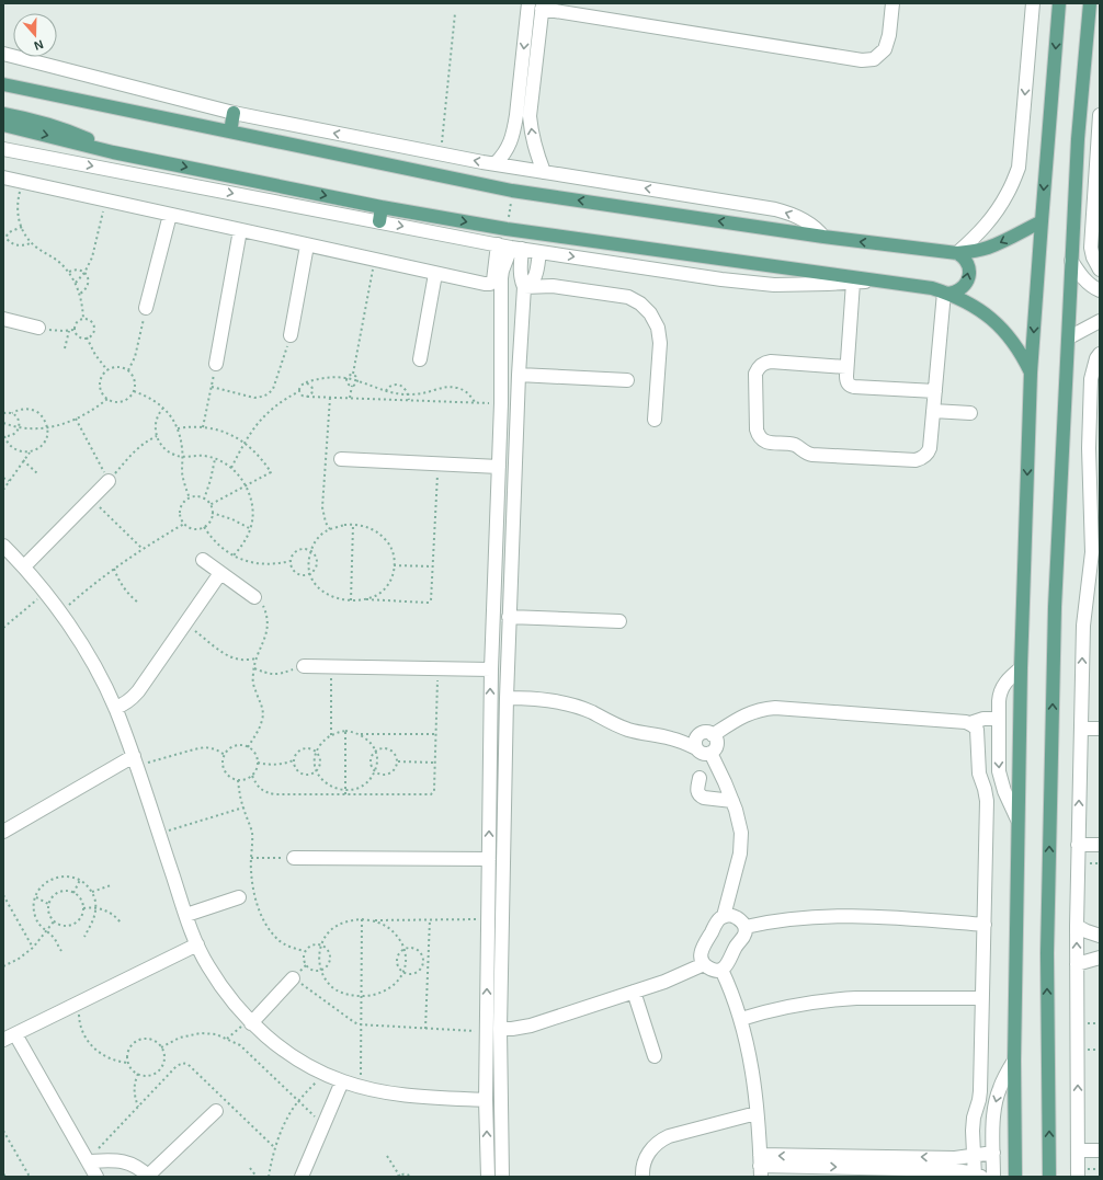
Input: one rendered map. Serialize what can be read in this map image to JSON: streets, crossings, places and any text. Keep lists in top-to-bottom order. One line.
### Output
{"north":"bottom"}
